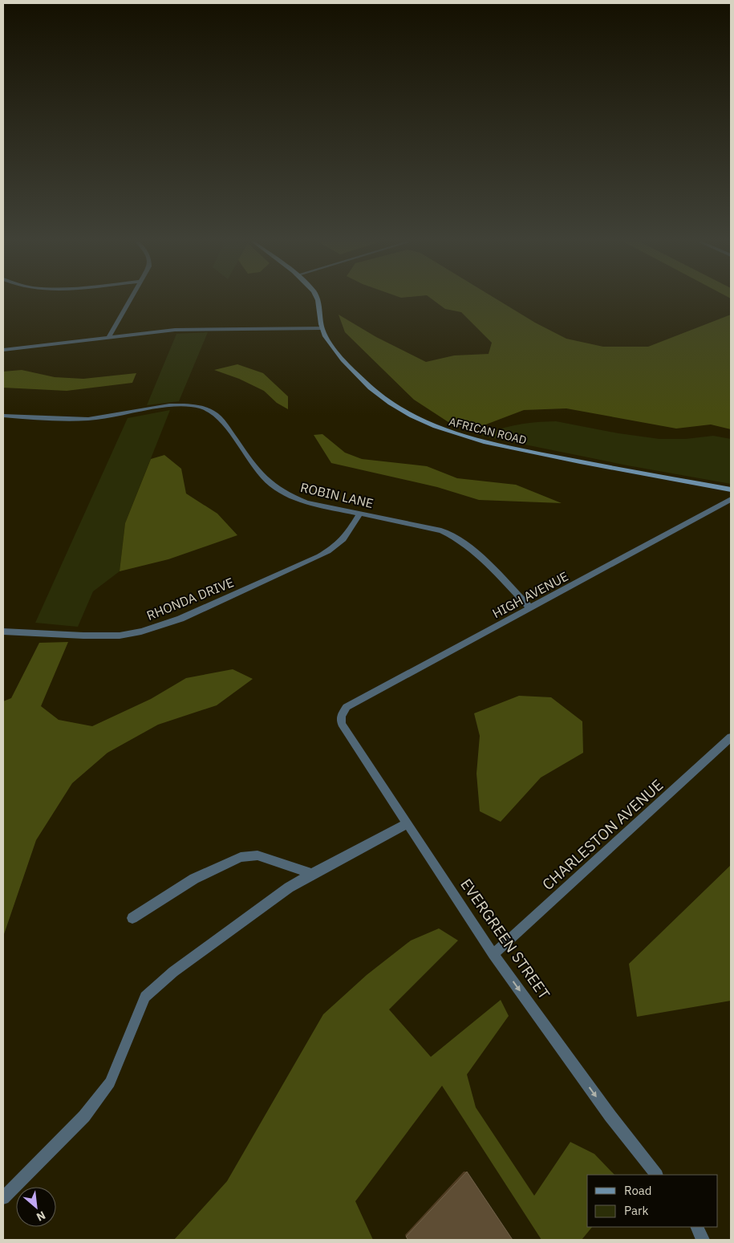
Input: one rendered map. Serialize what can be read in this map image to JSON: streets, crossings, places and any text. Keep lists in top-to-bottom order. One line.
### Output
{"streets":{"street":["AFRICAN ROAD","ROBIN LANE","HIGH AVENUE","RHONDA DRIVE","CHARLESTON AVENUE","EVERGREEN STREET"]},"crossings":[["ROBIN LANE","HIGH AVENUE"],["ROBIN LANE","RHONDA DRIVE"],["HIGH AVENUE","EVERGREEN STREET"],["CHARLESTON AVENUE","EVERGREEN STREET"]],"one_way":["EVERGREEN STREET"],"legend":["Road","Park"],"north":"bottom right"}
